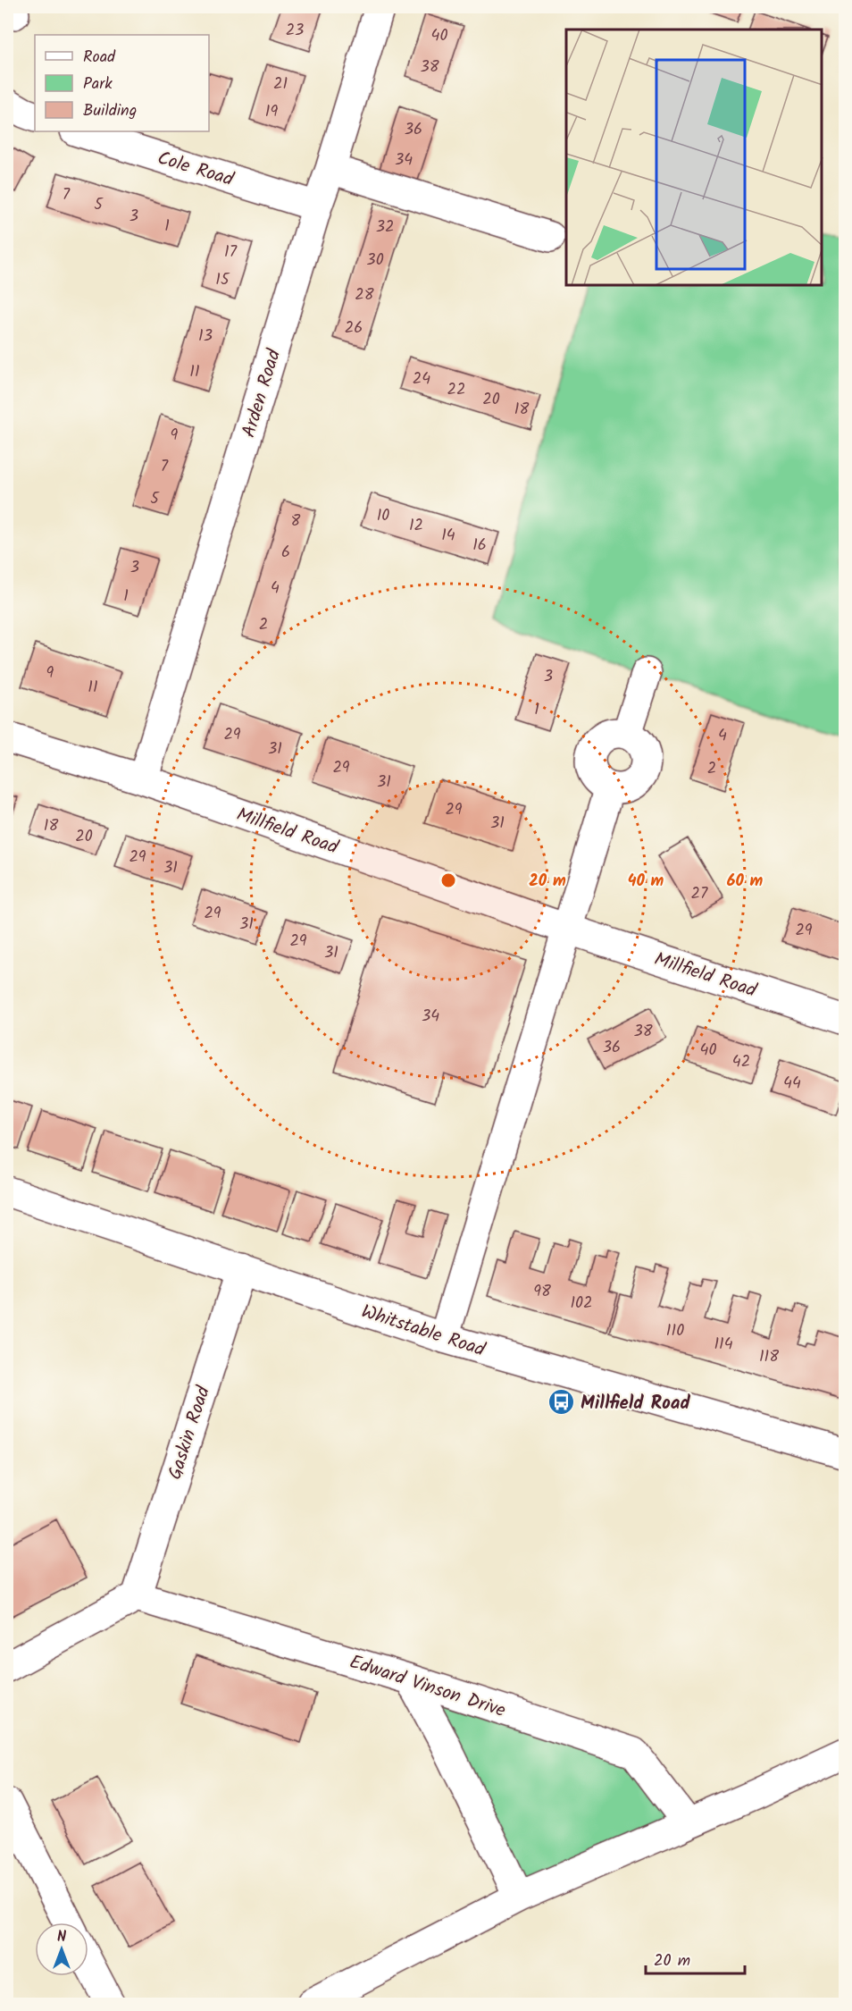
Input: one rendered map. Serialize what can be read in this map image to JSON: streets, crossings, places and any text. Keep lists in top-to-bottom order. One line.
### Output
{"streets":{"street":["Cole Road","Arden Road","Millfield Road","Whitstable Road","Gaskin Road","Edward Vinson Drive"]},"crossings":[["Cole Road","Arden Road"],["Arden Road","Millfield Road"],["Whitstable Road","Gaskin Road"],["Gaskin Road","Edward Vinson Drive"]],"places":{"bus stop":["Millfield Road"]},"house_numbers":["23","40","38","21","19","36","34","7","5","3","1","32","17","30","15","28","26","13","11","24","22","20","18","9","7","5","10","8","12","14","16","6","3","4","1","2","9","3","11","1","29","4","31","29","2","31","29","31","18","20","29","31","27","29","31","29","29","31","34","38","36","40","42","44","98","102","110","114","118"],"legend":["Road","Park","Building"],"scale_bar":"20 m","north":"top","rings":["20 m","40 m","60 m"]}
